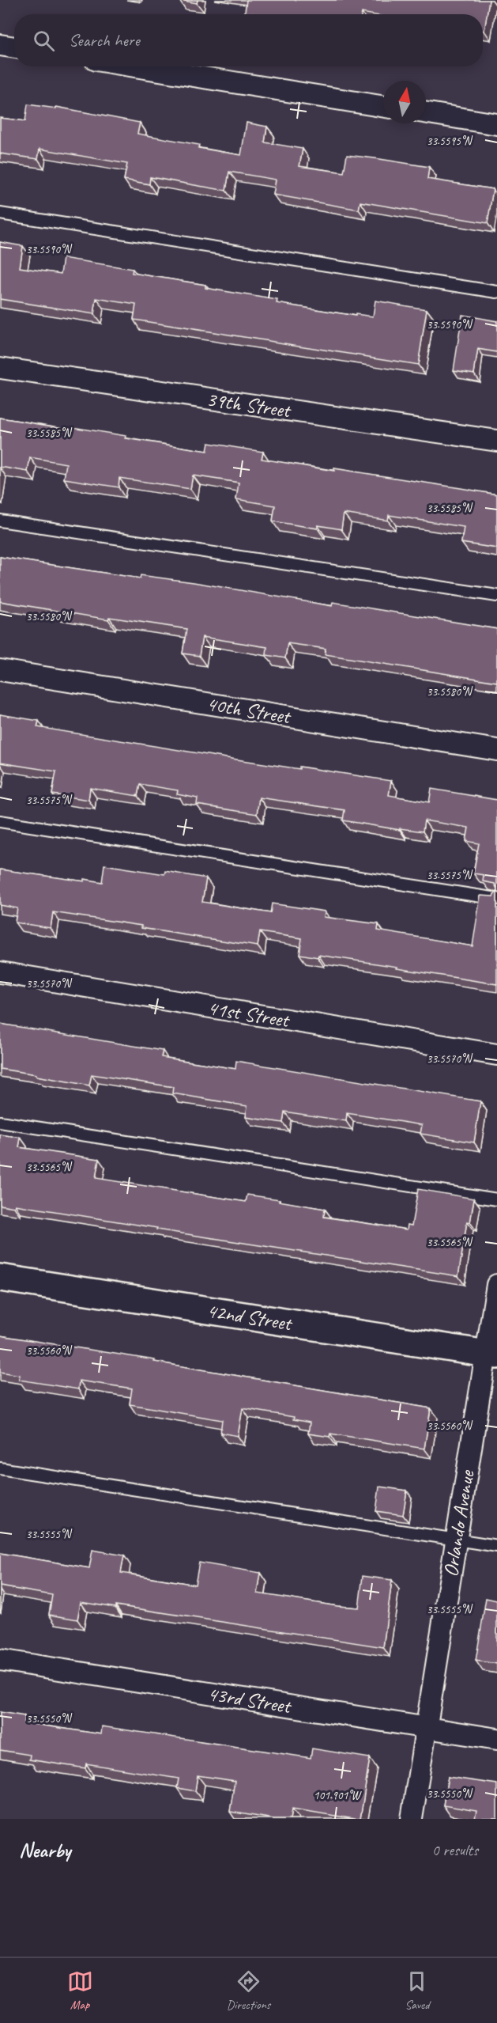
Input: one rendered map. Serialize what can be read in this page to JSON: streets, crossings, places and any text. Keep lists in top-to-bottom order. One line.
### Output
{"streets":{"street":["39th Street","40th Street","41st Street","42nd Street","Orlando Avenue","43rd Street"]},"crossings":[["42nd Street","Orlando Avenue"],["Orlando Avenue","43rd Street"]],"north":"top","page":{"search":"Search here","heading":["Nearby","0 results"],"nav":["Map","Directions","Saved"]},"coordinates":["33.5595°N","33.5590°N","33.5585°N","33.5580°N","33.5575°N","33.5570°N","33.5565°N","33.5560°N","33.5555°N","33.5550°N","101.901°W"]}
